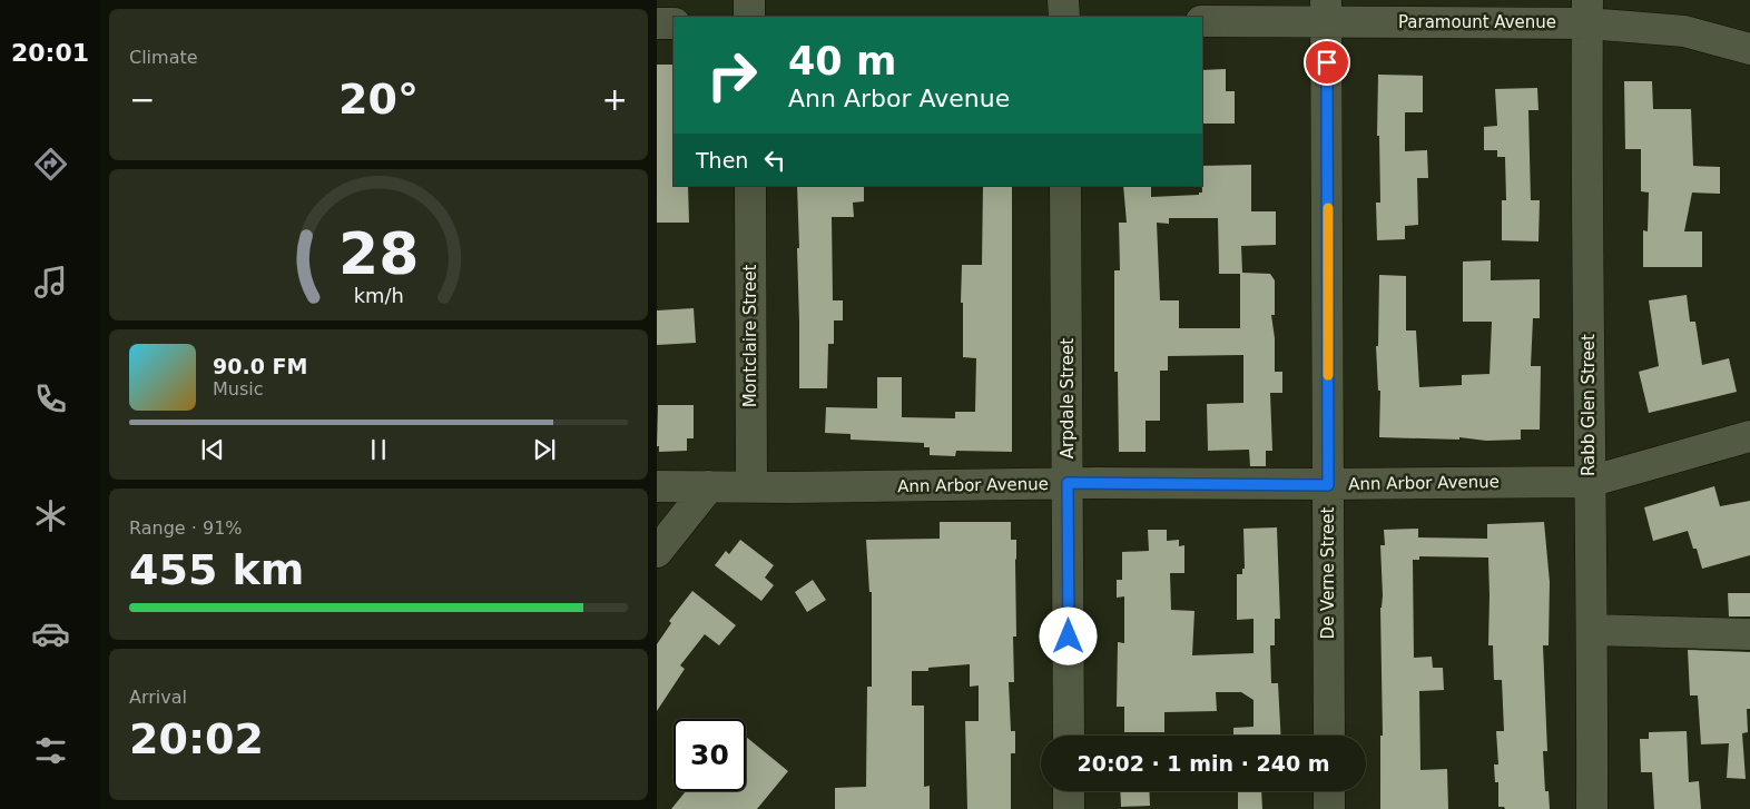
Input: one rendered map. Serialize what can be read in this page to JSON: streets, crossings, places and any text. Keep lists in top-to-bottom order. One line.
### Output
{"streets":{"street":["Paramount Avenue","Montclaire Street","Arpdale Street","Rabb Glen Street","Ann Arbor Avenue","De Verne Street"]},"crossings":[["Paramount Avenue","Rabb Glen Street"],["Paramount Avenue","De Verne Street"],["Montclaire Street","Ann Arbor Avenue"],["Arpdale Street","Ann Arbor Avenue"],["Rabb Glen Street","Ann Arbor Avenue"],["Ann Arbor Avenue","De Verne Street"]],"page":{"tabs":"20:01","tile":["Climate",["Range · 91%","455 km"],["Arrival","20:02"]],"turn":["40 m","Ann Arbor Avenue"],"heat":["−","20°","+"],"then":"Then","song":["90.0 FM","Music"],"limit":"30","trip":"20:02 · 1 min · 240 m","gauge":["28","km/h"]}}
